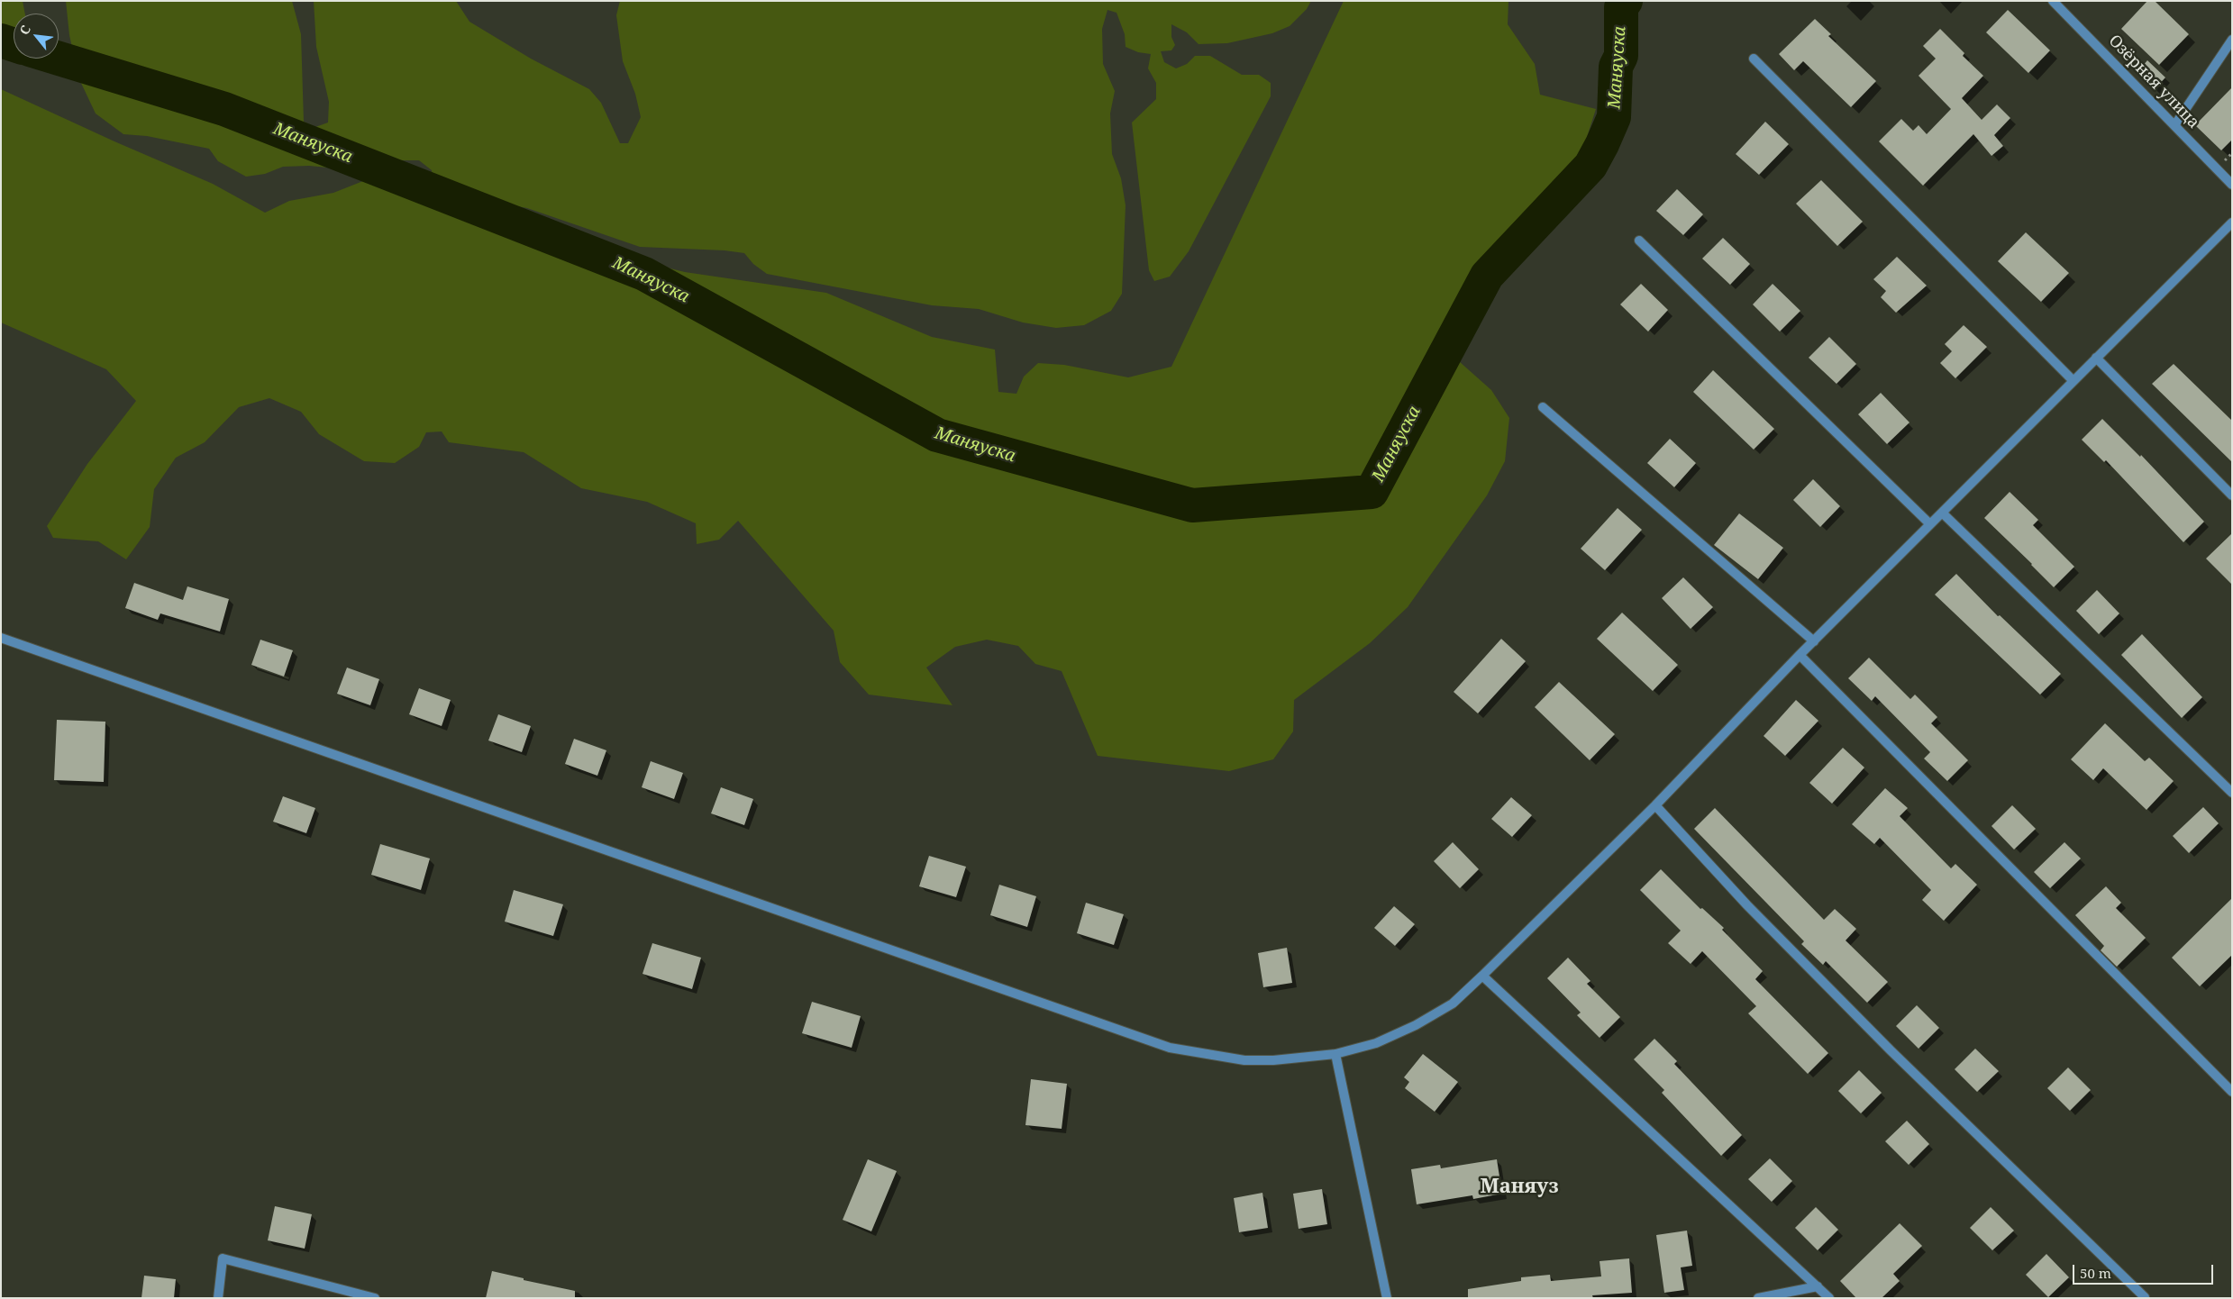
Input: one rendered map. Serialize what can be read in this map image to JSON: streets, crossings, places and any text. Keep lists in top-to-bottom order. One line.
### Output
{"streets":{"street":["Озёрная улица"]},"districts":["Маняуз"],"water":["Маняуска"],"scale_bar":"50 m","north":"top left"}
